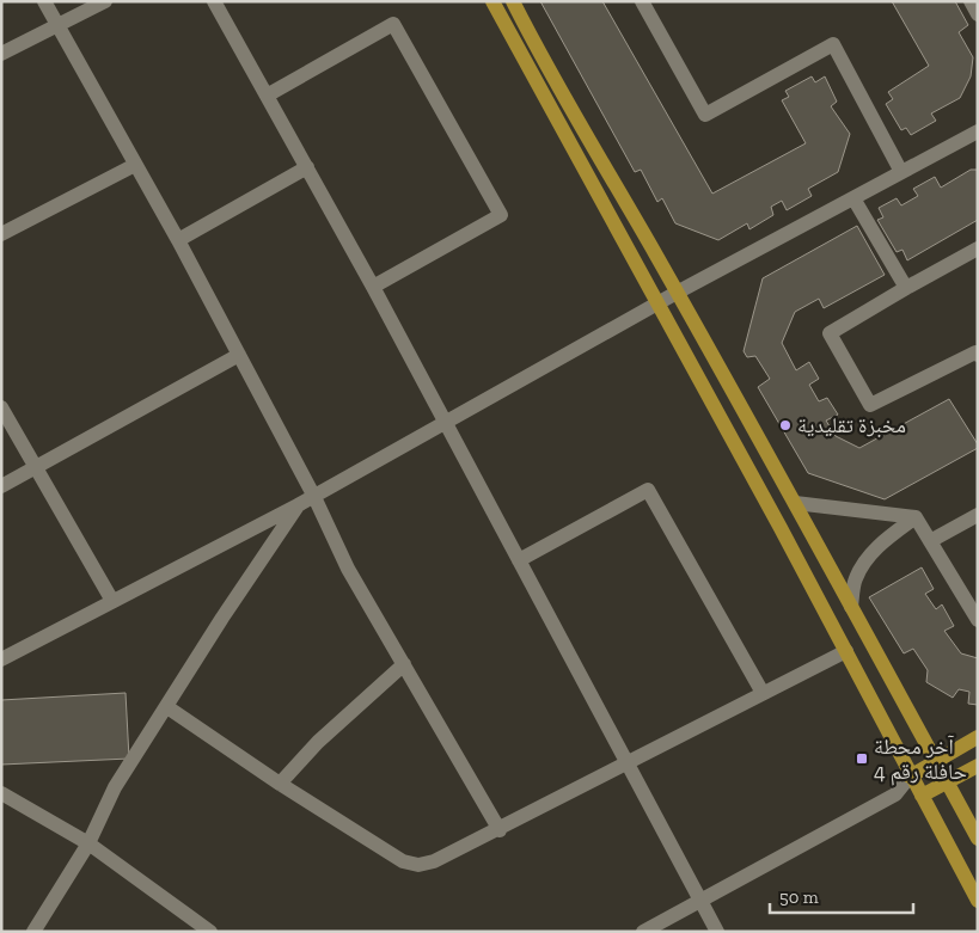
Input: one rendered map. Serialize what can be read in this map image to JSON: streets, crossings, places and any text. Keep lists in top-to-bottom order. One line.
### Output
{"places":{"other":["مخبزة تقليدية"],"transit":["آخر محطة حافلة رقم 4"]},"scale_bar":"50 m"}
